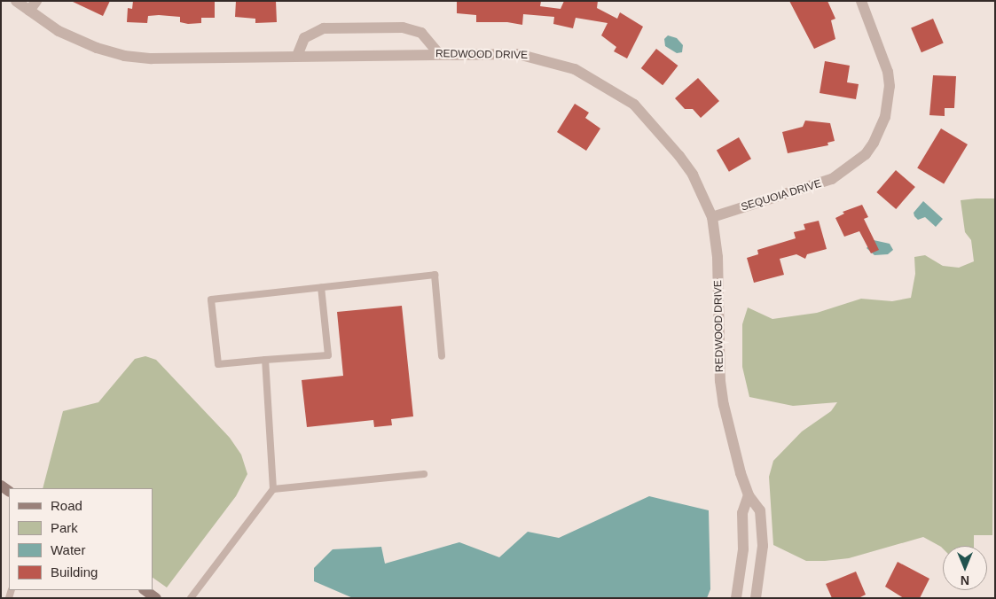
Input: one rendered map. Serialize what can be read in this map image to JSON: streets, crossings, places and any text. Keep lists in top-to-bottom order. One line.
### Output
{"streets":{"street":["REDWOOD DRIVE","SEQUOIA DRIVE"]},"crossings":[["REDWOOD DRIVE","SEQUOIA DRIVE"]],"legend":["Road","Park","Water","Building"],"north":"bottom"}
